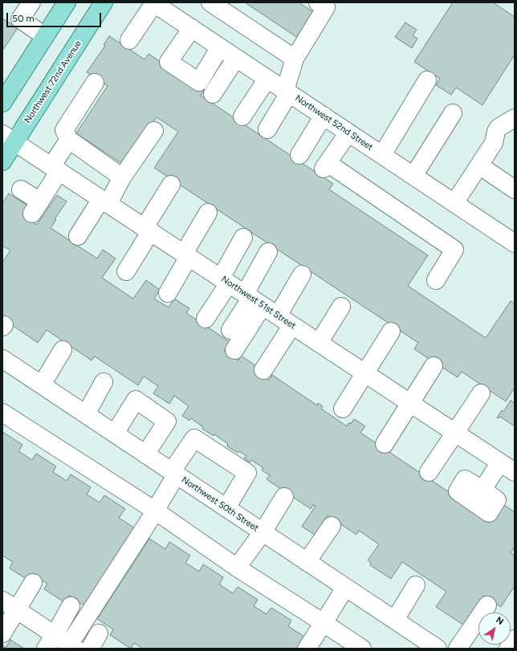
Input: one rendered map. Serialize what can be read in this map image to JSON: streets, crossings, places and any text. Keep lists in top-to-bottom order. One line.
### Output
{"streets":{"main road":["Northwest 72nd Avenue"],"street":["Northwest 52nd Street","Northwest 51st Street","Northwest 50th Street"]},"crossings":[["Northwest 72nd Avenue","Northwest 51st Street"]],"scale_bar":"50 m","north":"top right"}
